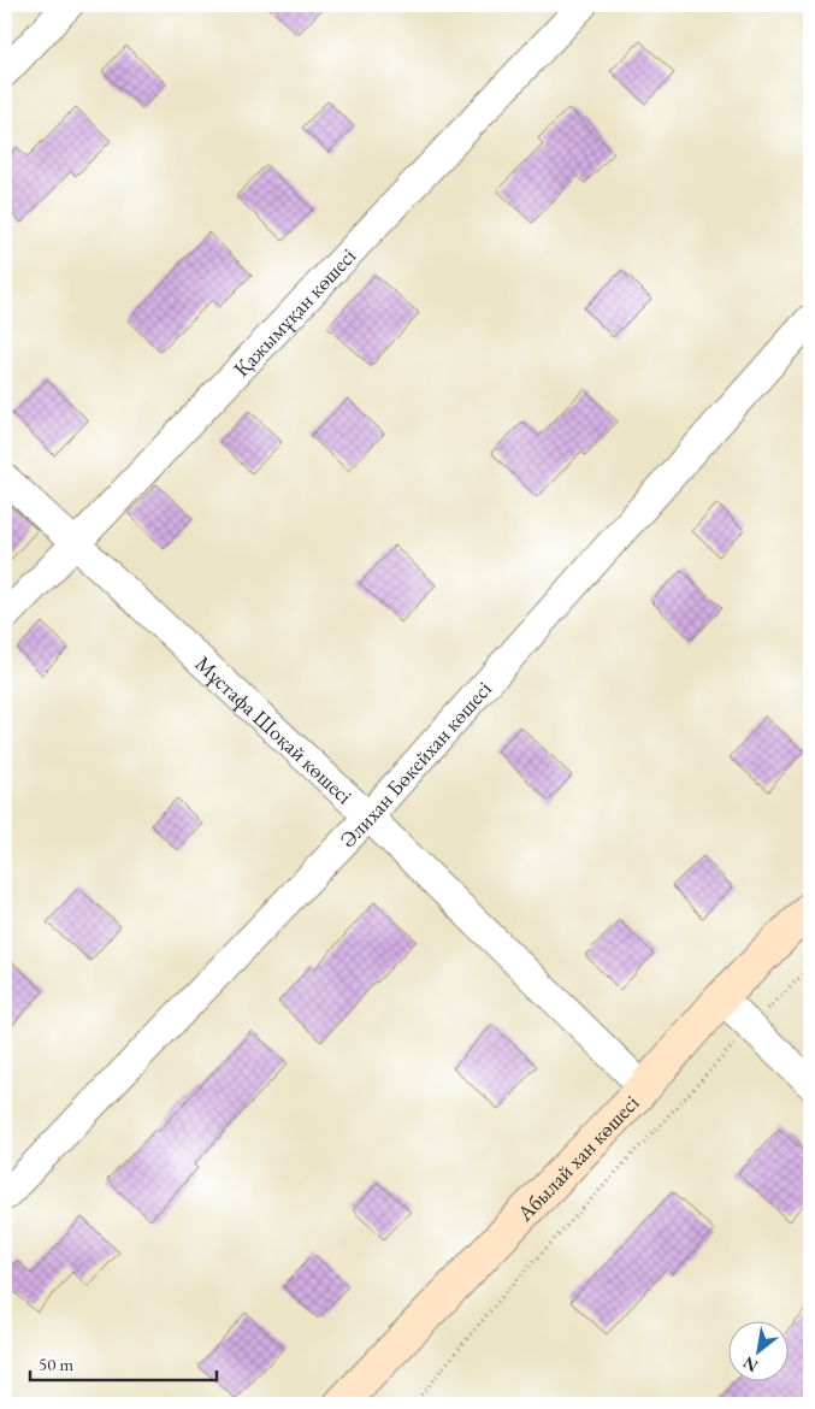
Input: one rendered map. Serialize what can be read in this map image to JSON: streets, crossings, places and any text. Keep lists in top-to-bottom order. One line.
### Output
{"streets":{"street":["Қажымұқан көшесі","Мұстафа Шоқай көшесі","Әлихан Бөкейхан көшесі","Абылай хан көшесі"]},"crossings":[["Қажымұқан көшесі","Мұстафа Шоқай көшесі"],["Мұстафа Шоқай көшесі","Әлихан Бөкейхан көшесі"],["Мұстафа Шоқай көшесі","Абылай хан көшесі"]],"scale_bar":"50 m","north":"bottom left"}
